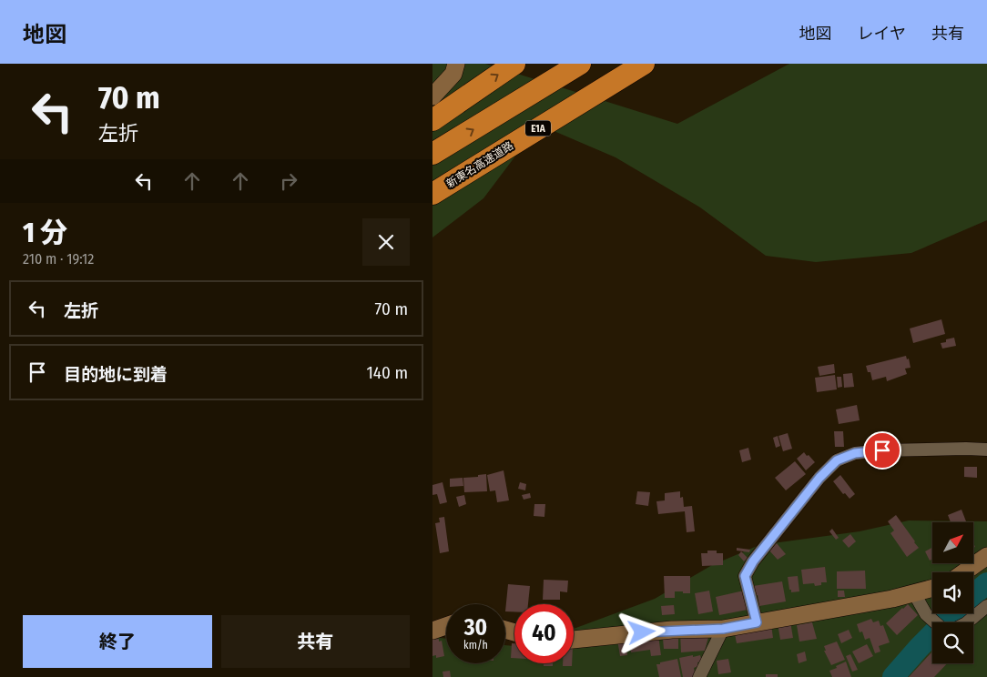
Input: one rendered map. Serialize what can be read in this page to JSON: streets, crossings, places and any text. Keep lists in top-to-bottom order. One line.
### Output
{"streets":{"highway":["E1A","新東名高速道路"]},"north":"top right","page":{"header":"地図","nav":["地図","レイヤ","共有"],"turn":["70 m","左折"],"heading":["1 分","210 m · 19:12"],"list":[{"name":"左折","value":"70 m"},{"name":"目的地に到着","value":"140 m"}],"speed":"30 km/h","limit":"40","buttons":["終了","共有"]}}
